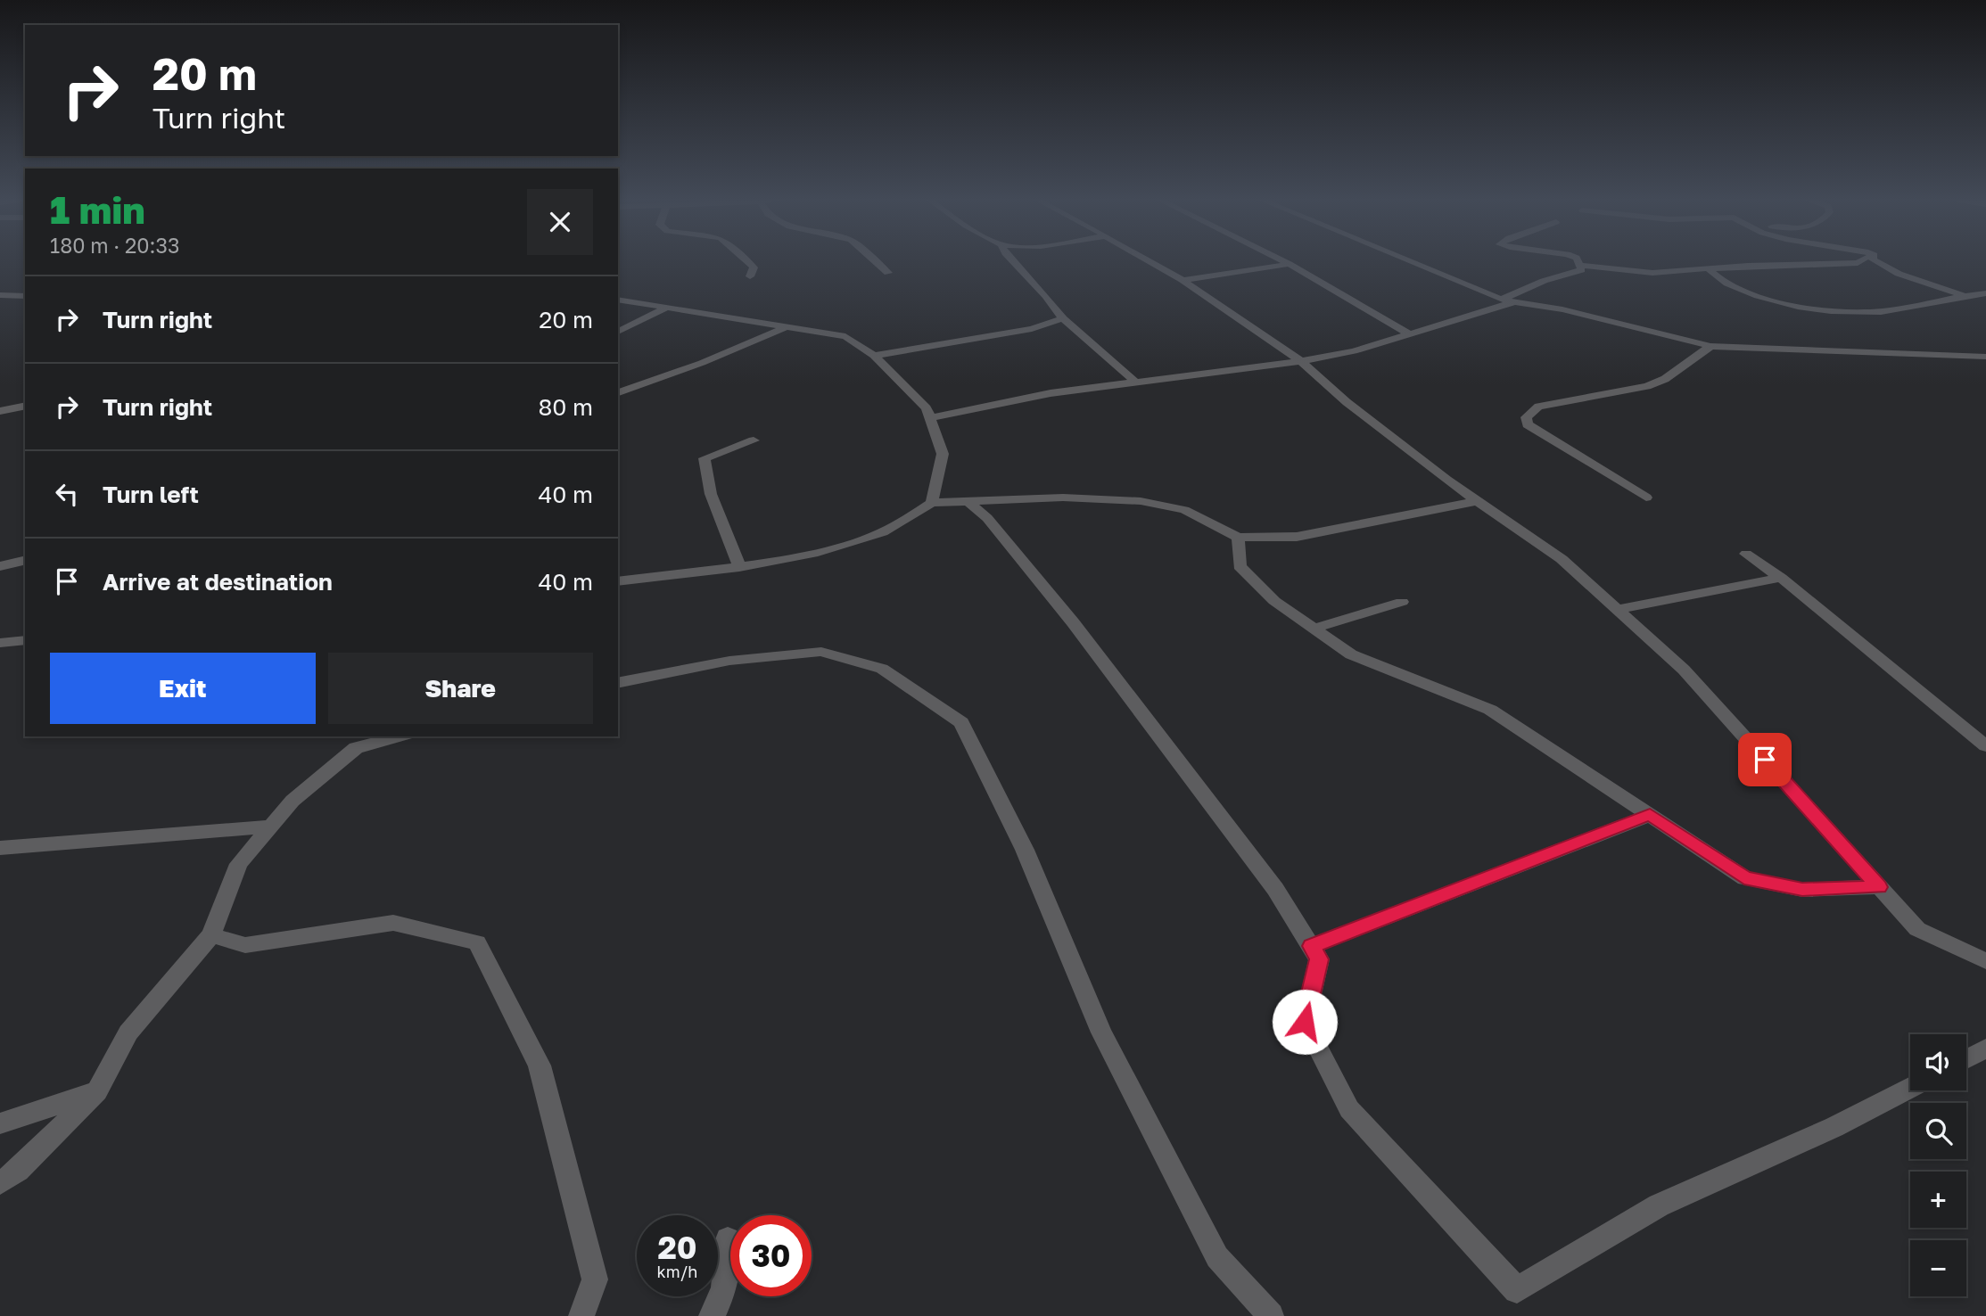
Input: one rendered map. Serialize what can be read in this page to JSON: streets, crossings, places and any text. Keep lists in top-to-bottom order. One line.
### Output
{"page":{"turn":["20 m","Turn right"],"heading":["1 min","180 m · 20:33"],"list":[{"name":"Turn right","value":"20 m"},{"name":"Turn right","value":"80 m"},{"name":"Turn left","value":"40 m"},{"name":"Arrive at destination","value":"40 m"}],"buttons":["Exit","Share"],"map_buttons":["+","−"],"speed":"20 km/h","limit":"30"}}
